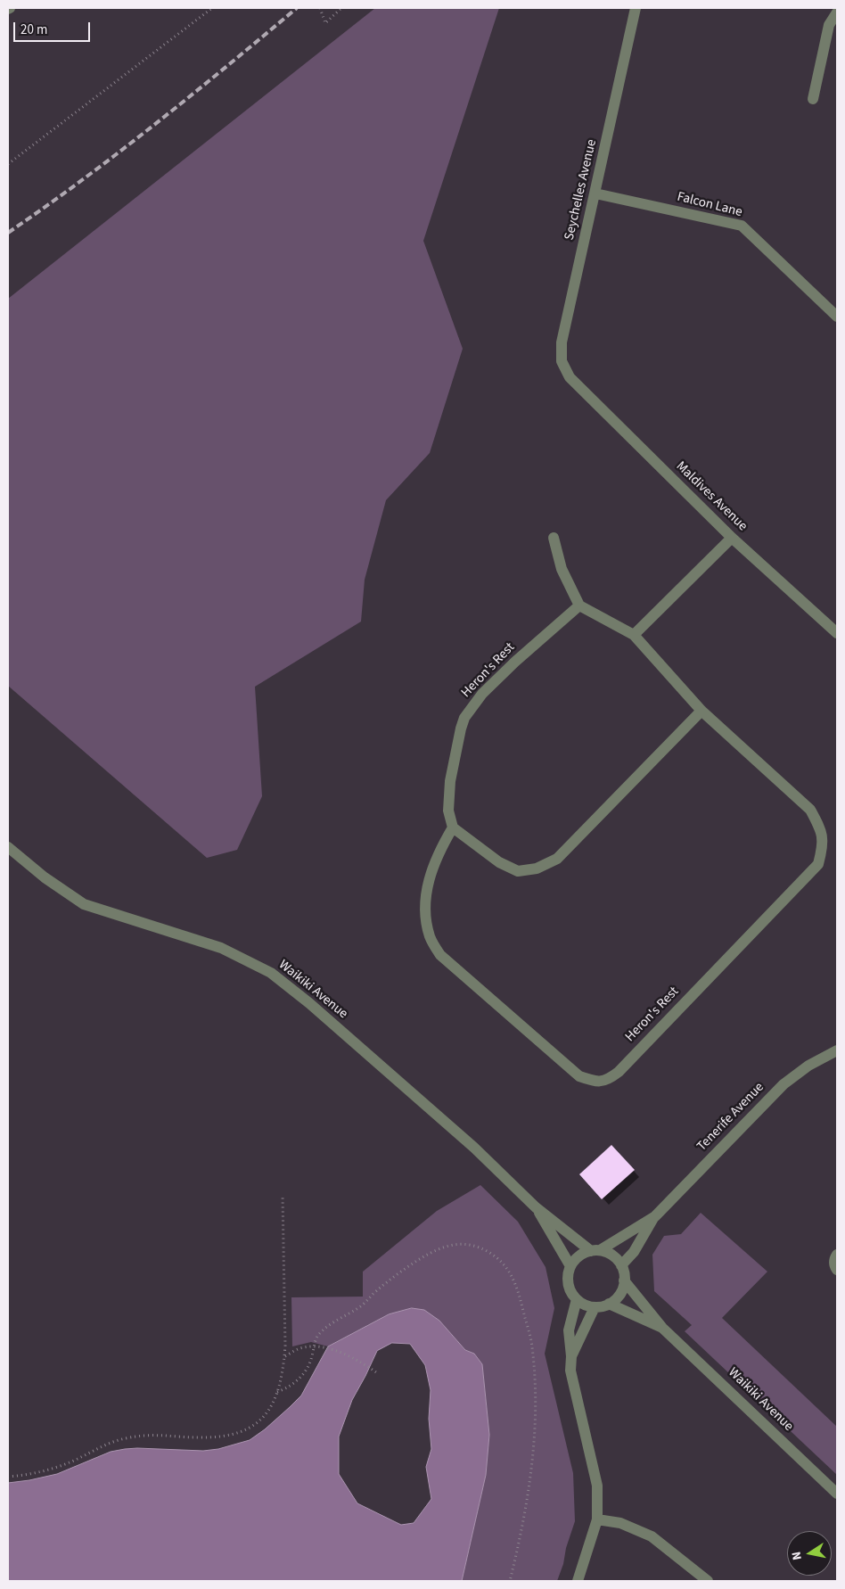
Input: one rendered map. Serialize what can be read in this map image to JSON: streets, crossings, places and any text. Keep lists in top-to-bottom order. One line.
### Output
{"streets":{"street":["Seychelles Avenue","Falcon Lane","Maldives Avenue","Heron's Rest","Waikiki Avenue","Tenerife Avenue"]},"crossings":[["Seychelles Avenue","Falcon Lane"],["Seychelles Avenue","Maldives Avenue"],["Waikiki Avenue","Tenerife Avenue"]],"scale_bar":"20 m","north":"left"}
